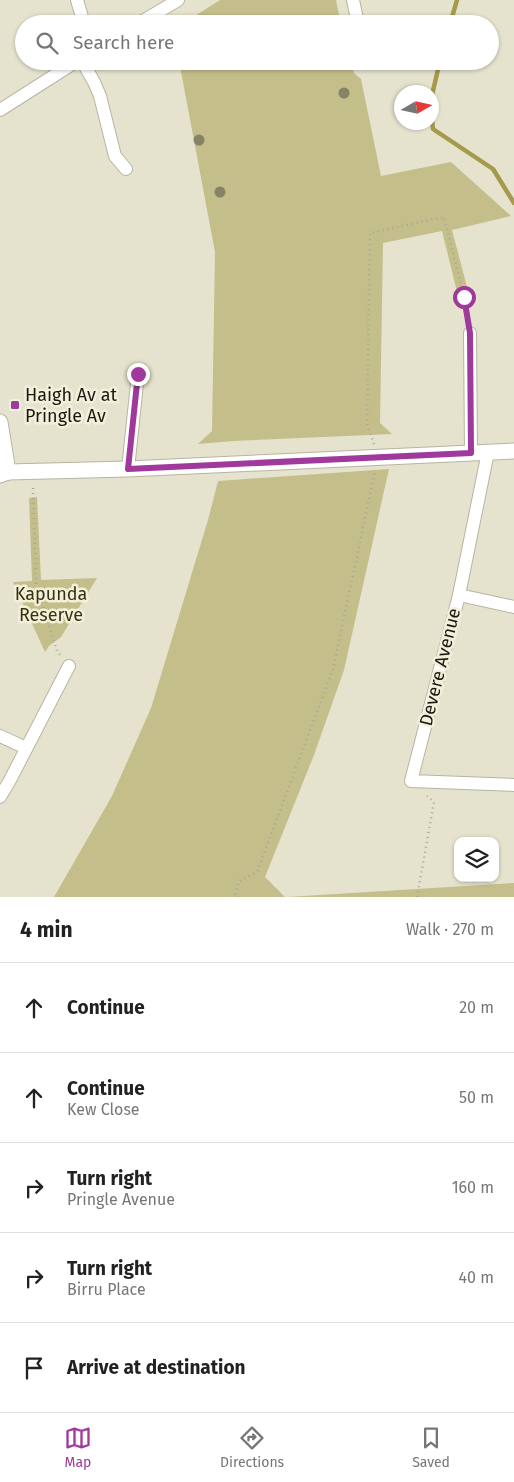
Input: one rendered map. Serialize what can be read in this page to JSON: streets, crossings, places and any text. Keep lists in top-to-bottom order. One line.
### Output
{"streets":{"street":["Devere Avenue"]},"parks":["Kapunda Reserve"],"places":{"transit":["Haigh Av at Pringle Av"]},"north":"right","page":{"search":"Search here","heading":["4 min","Walk · 270 m"],"list":[["Continue","20 m"],["Continue","Kew Close","50 m"],["Turn right","Pringle Avenue","160 m"],["Turn right","Birru Place","40 m"],"Arrive at destination"],"nav":["Map","Directions","Saved"]}}
